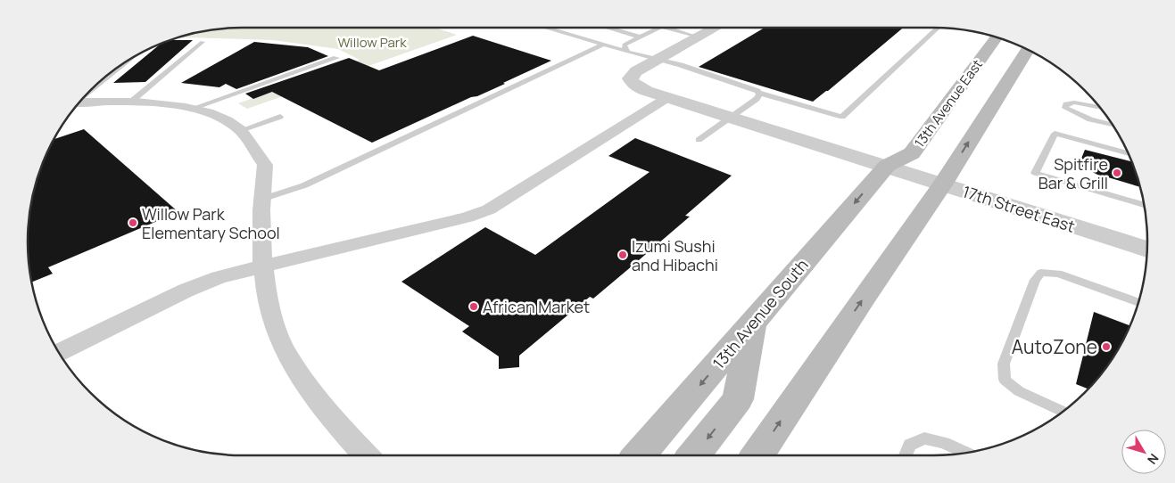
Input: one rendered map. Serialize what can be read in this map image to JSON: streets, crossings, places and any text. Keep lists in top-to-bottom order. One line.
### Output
{"streets":{"main road":["13th Avenue East","13th Avenue South"],"street":["17th Street East"]},"crossings":[["13th Avenue East","17th Street East"],["13th Avenue East","13th Avenue South"],["17th Street East","13th Avenue South"]],"parks":["Willow Park"],"places":["Spitfire Bar & Grill","Willow Park Elementary School","Izumi Sushi and Hibachi","African Market","AutoZone"],"north":"bottom right"}
